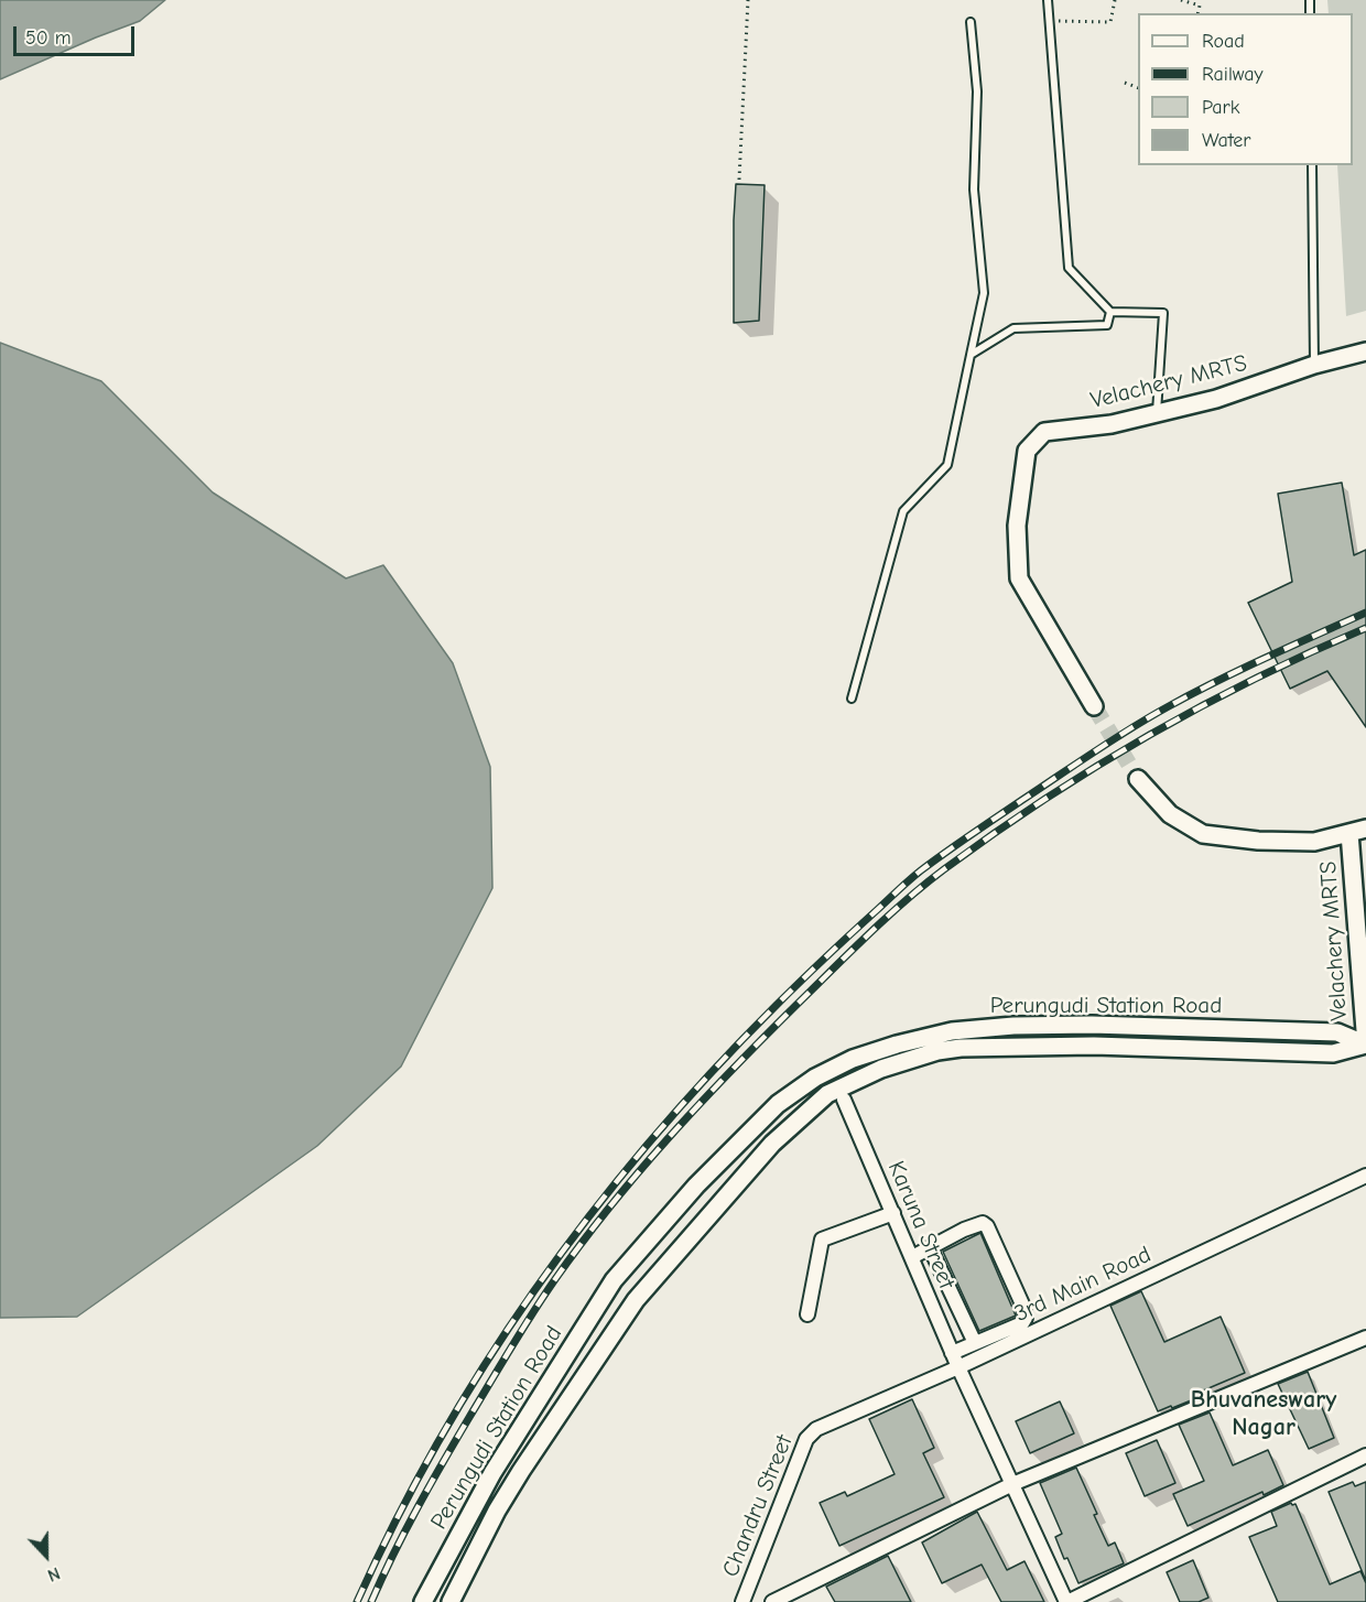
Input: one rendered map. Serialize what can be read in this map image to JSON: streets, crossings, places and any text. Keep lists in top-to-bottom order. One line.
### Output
{"streets":{"street":["Velachery MRTS","Perungudi Station Road","Karuna Street","3rd Main Road","Chandru Street"]},"crossings":[["Velachery MRTS","Perungudi Station Road"],["Karuna Street","3rd Main Road"],["3rd Main Road","Chandru Street"]],"districts":["Bhuvaneswary Nagar"],"legend":["Road","Railway","Park","Water"],"scale_bar":"50 m","north":"bottom"}
